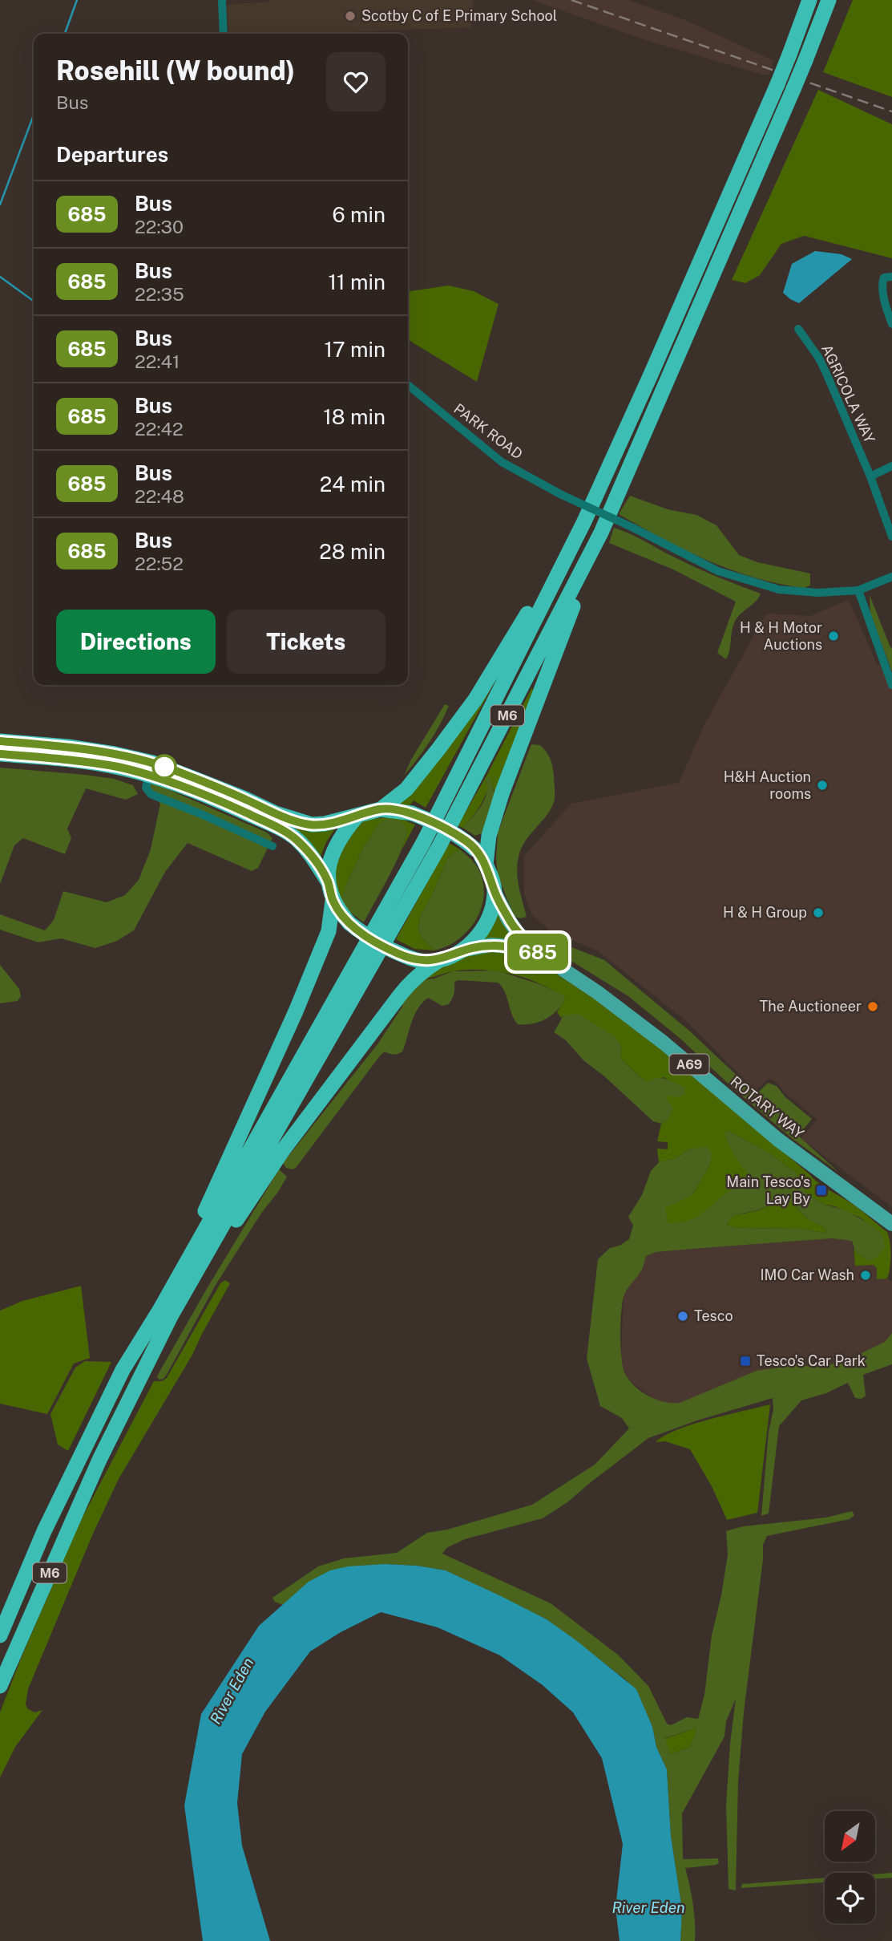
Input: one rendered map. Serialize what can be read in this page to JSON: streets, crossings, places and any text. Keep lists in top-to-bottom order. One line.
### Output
{"streets":{"highway":["M6","A69"],"main road":["ROTARY WAY"],"street":["AGRICOLA WAY","PARK ROAD"]},"crossings":[["A69","ROTARY WAY"]],"water":["River Eden"],"places":{"other":["Scotby C of E Primary School","H & H Motor Auctions","H&H Auction rooms","H & H Group","The Auctioneer","IMO Car Wash","Tesco"],"transit":["Main Tesco's Lay By","Tesco's Car Park"]},"lines":["bus line 685"],"north":"bottom left","page":{"on_map":"685","heading":[["Rosehill (W bound)","Bus"],"Departures"],"list":[{"mark":"685","name":"Bus","note":"22:30","value":"6 min"},{"mark":"685","name":"Bus","note":"22:35","value":"11 min"},{"mark":"685","name":"Bus","note":"22:41","value":"17 min"},{"mark":"685","name":"Bus","note":"22:42","value":"18 min"},{"mark":"685","name":"Bus","note":"22:48","value":"24 min"},{"mark":"685","name":"Bus","note":"22:52","value":"28 min"}],"buttons":["Directions","Tickets"]}}
